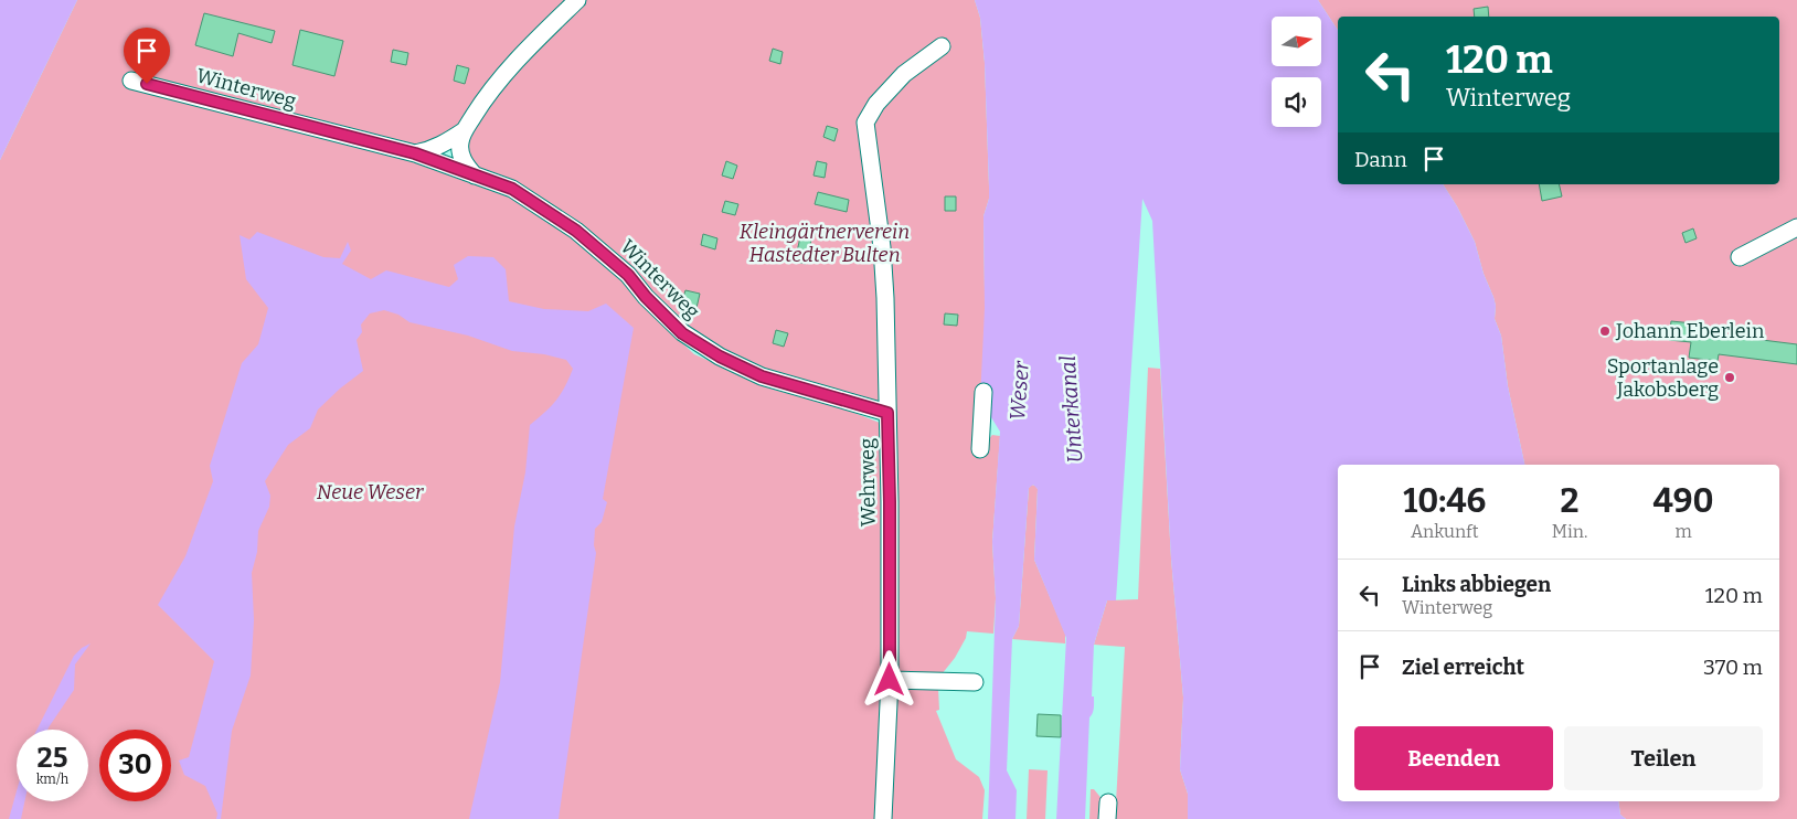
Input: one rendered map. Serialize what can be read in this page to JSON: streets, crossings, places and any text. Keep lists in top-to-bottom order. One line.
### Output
{"streets":{"street":["Winterweg","Wehrweg"]},"crossings":[["Winterweg","Wehrweg"]],"water":["Weser","Unterkanal"],"parks":["Kleingärtnerverein Hastedter Bulten","Neue Weser"],"places":["Johann Eberlein","Sportanlage Jakobsberg"],"north":"right","page":{"turn":["120 m","Winterweg"],"then":"Dann","eta":["10:46","Ankunft","2","Min.","490","m"],"list":[{"name":"Links abbiegen","note":"Winterweg","value":"120 m"},{"name":"Ziel erreicht","value":"370 m"}],"buttons":["Beenden","Teilen"],"speed":"25 km/h","limit":"30"}}
